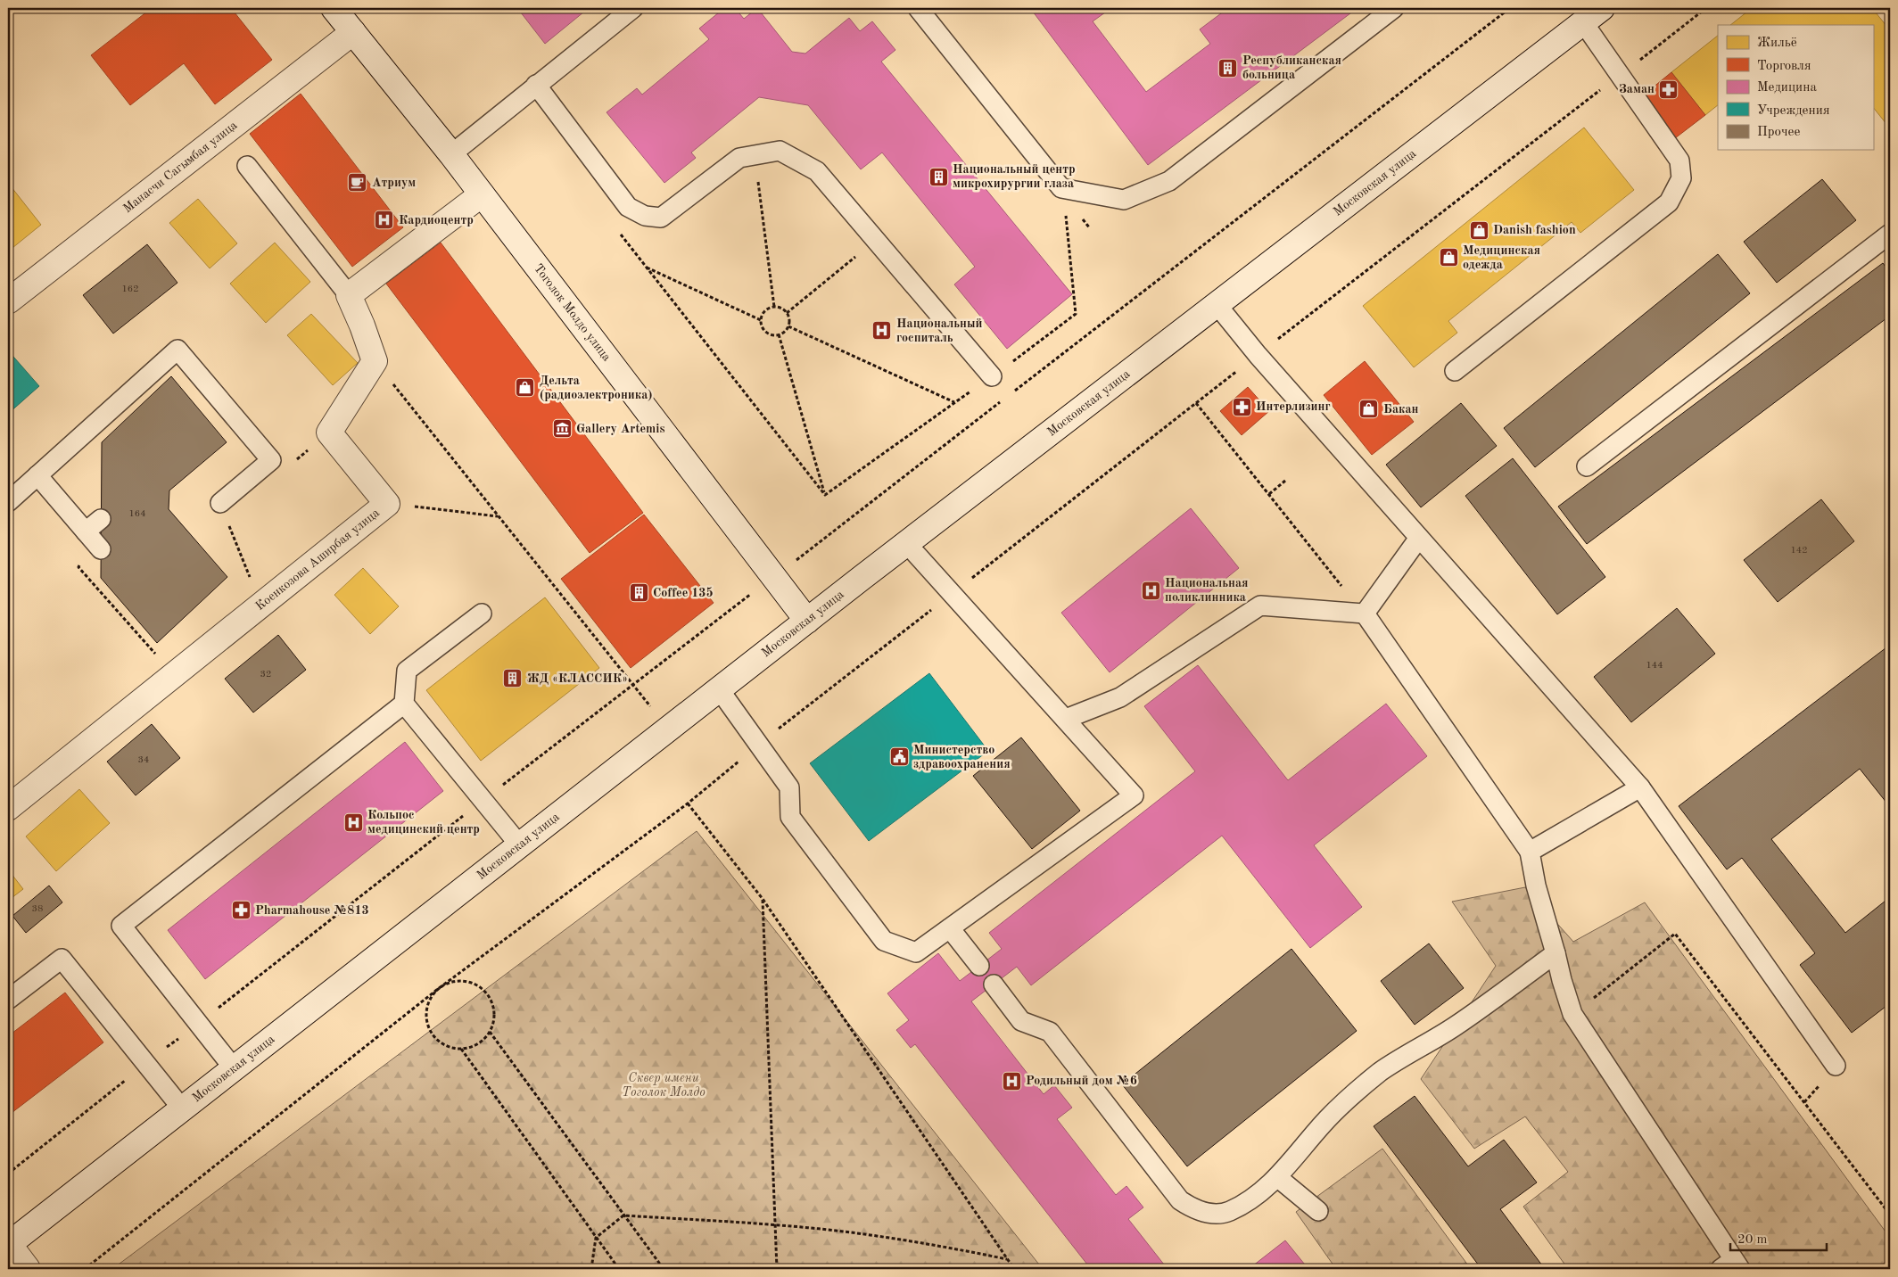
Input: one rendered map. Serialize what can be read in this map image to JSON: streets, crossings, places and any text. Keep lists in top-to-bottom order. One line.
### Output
{"streets":{"main road":["Манасчи Сагымбая улица","Московская улица","Тоголок Молдо улица","Коенкозова Аширбая улица"]},"crossings":[["Манасчи Сагымбая улица","Тоголок Молдо улица"],["Московская улица","Тоголок Молдо улица"]],"parks":["Сквер имени Тоголок Молдо"],"places":{"building":["Республиканская больница","Национальный центр микрохирургии глаза","Coffee 135","ЖД «КЛАССИК»"],"pharmacy":["Заман","Интерлизинг","Pharmahouse №813"],"cafe":["Атриум"],"hospital":["Кардиоцентр","Национальный госпиталь","Национальная поликлинника","Кольпос медицинский центр","Родильный дом №6"],"shop":["Danish fashion","Медицинская одежда","Дельта (радиоэлектроника)","Бакан"],"museum":["Gallery Artemis"],"public building":["Министерство здравоохранения"]},"house_numbers":["162","164","142","144","32","34","38"],"legend":["Жильё","Торговля","Медицина","Учреждения","Прочее"],"scale_bar":"20 m"}
